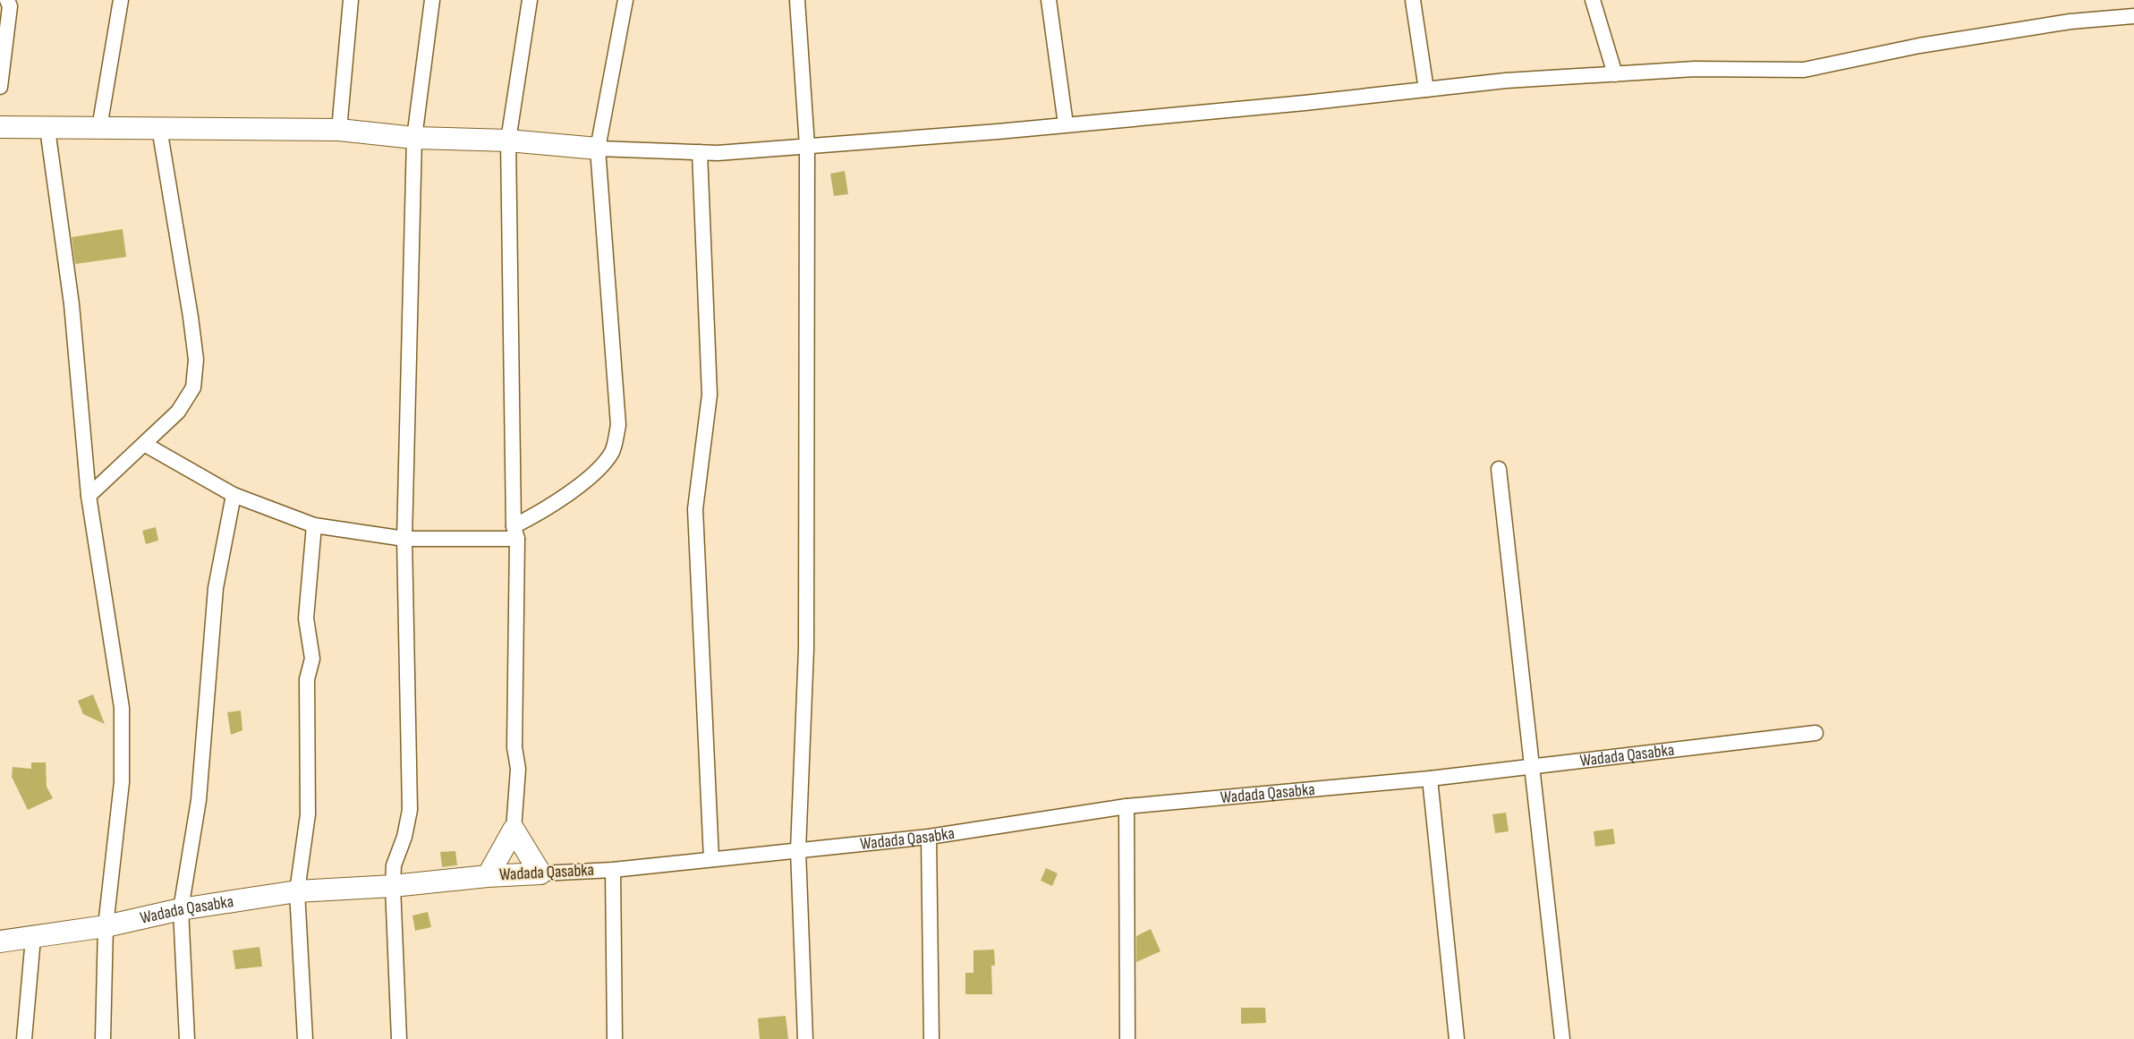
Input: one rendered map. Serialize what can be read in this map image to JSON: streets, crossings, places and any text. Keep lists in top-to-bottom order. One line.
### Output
{"streets":{"street":["Wadada Qasabka"]}}
